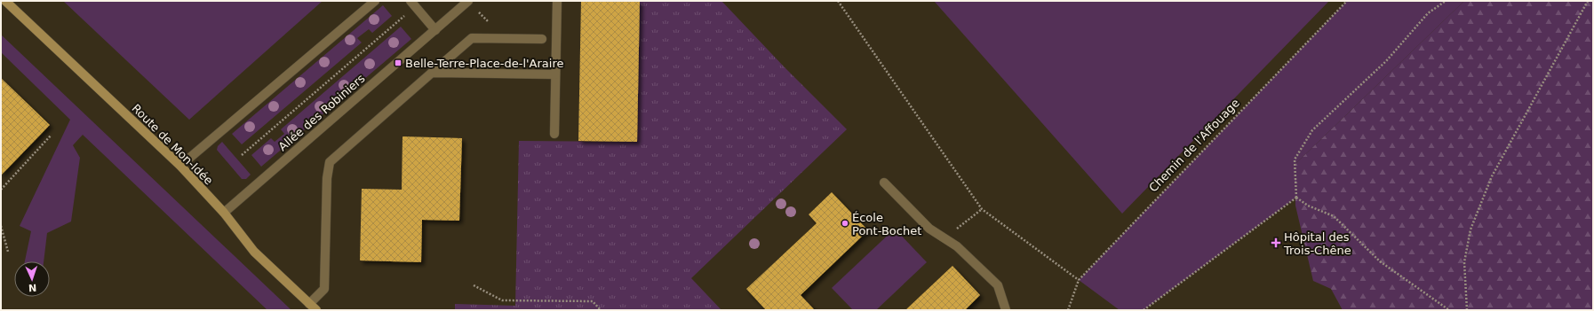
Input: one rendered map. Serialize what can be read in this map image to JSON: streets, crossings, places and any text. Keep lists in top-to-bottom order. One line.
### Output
{"streets":{"main road":["Route de Mon-Idée"],"street":["Allée des Robiniers"],"path":["Chemin de l'Affouage"]},"crossings":[["Allée des Robiniers","Route de Mon-Idée"]],"places":{"transit":["Belle-Terre-Place-de-l'Araire"],"other":["École Pont-Bochet"],"health":["Hôpital des Trois-Chêne"]},"north":"bottom"}
